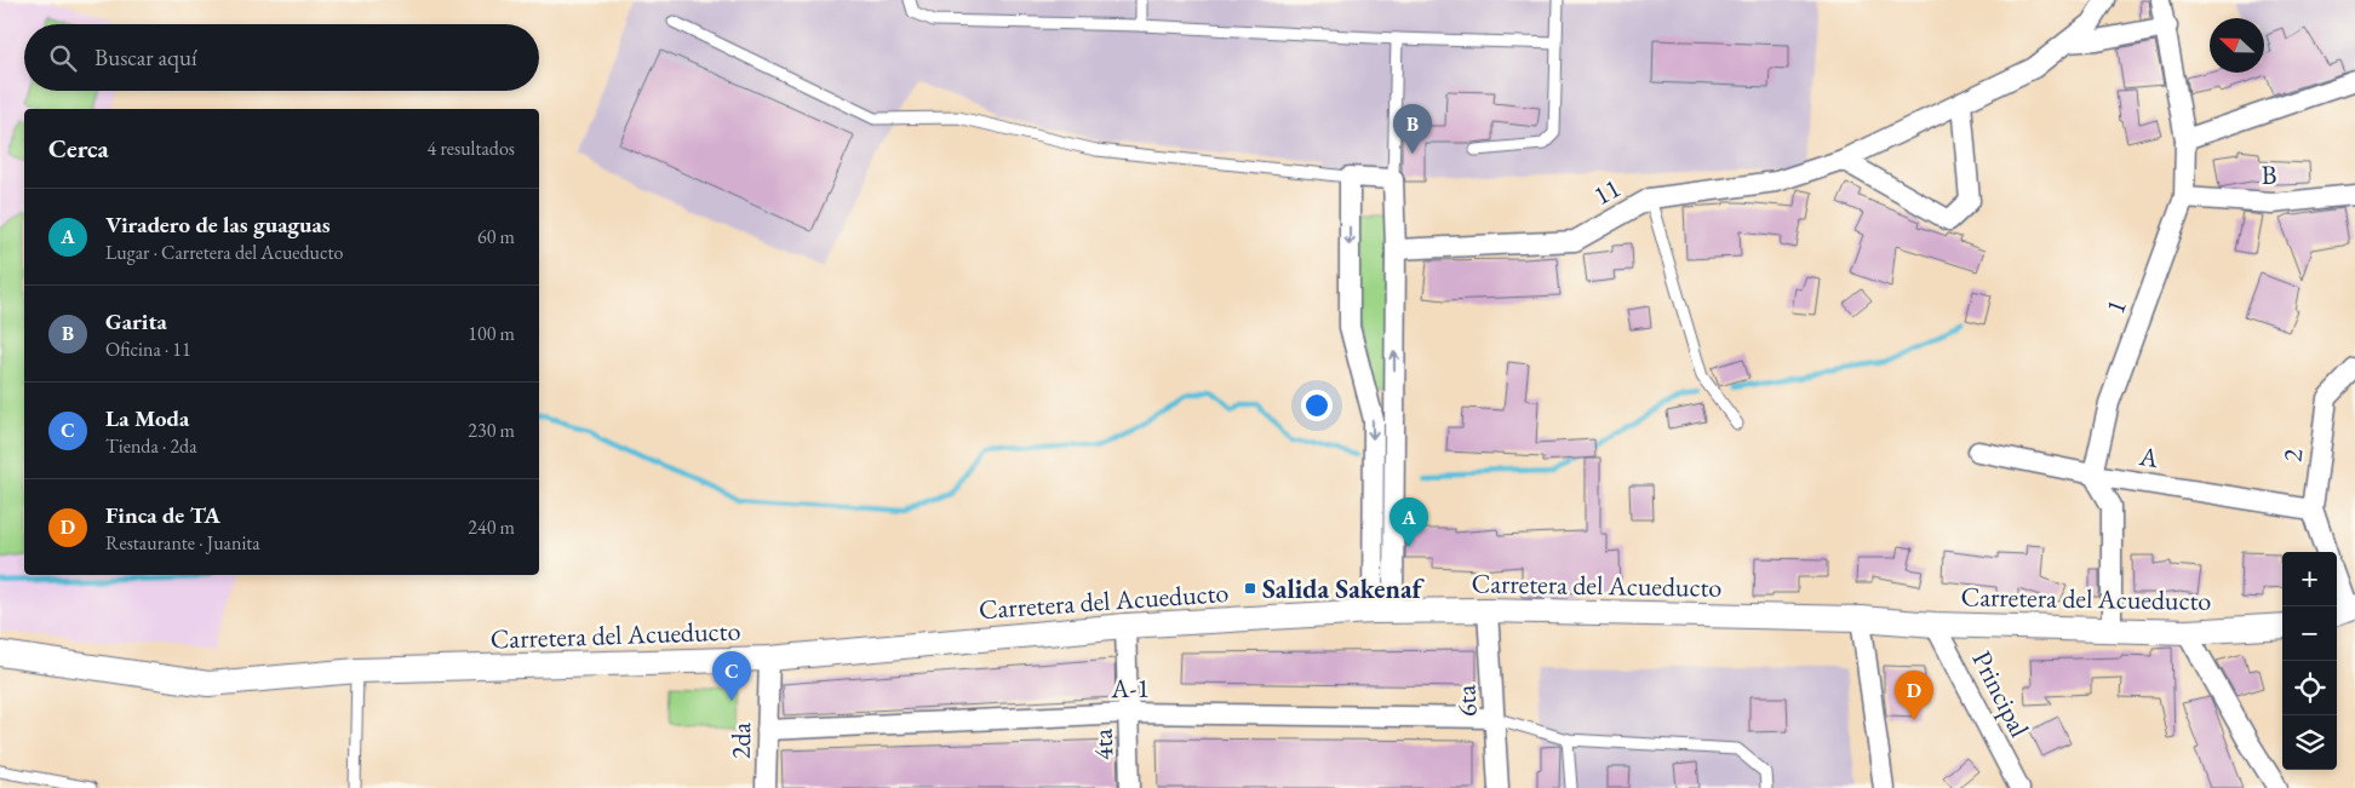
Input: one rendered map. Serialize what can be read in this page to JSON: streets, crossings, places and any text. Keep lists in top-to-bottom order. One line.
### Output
{"streets":{"street":["B","11","1","2","A","Carretera del Acueducto","A-1","Principal","6ta","2da","4ta"]},"crossings":[["B","1"],["1","A"],["2","A"],["Carretera del Acueducto","Principal"],["Carretera del Acueducto","6ta"],["Carretera del Acueducto","2da"],["Carretera del Acueducto","4ta"],["A-1","6ta"],["A-1","2da"],["A-1","4ta"]],"places":{"transit":["Salida Sakenaf"]},"north":"left","page":{"search":"Buscar aquí","pins":["B","A","C","D"],"heading":["Cerca","4 resultados"],"list":[{"mark":"A","name":"Viradero de las guaguas","note":"Lugar · Carretera del Acueducto","value":"60 m"},{"mark":"B","name":"Garita","note":"Oficina · 11","value":"100 m"},{"mark":"C","name":"La Moda","note":"Tienda · 2da","value":"230 m"},{"mark":"D","name":"Finca de TA","note":"Restaurante · Juanita","value":"240 m"}],"map_buttons":["+","−"]}}
